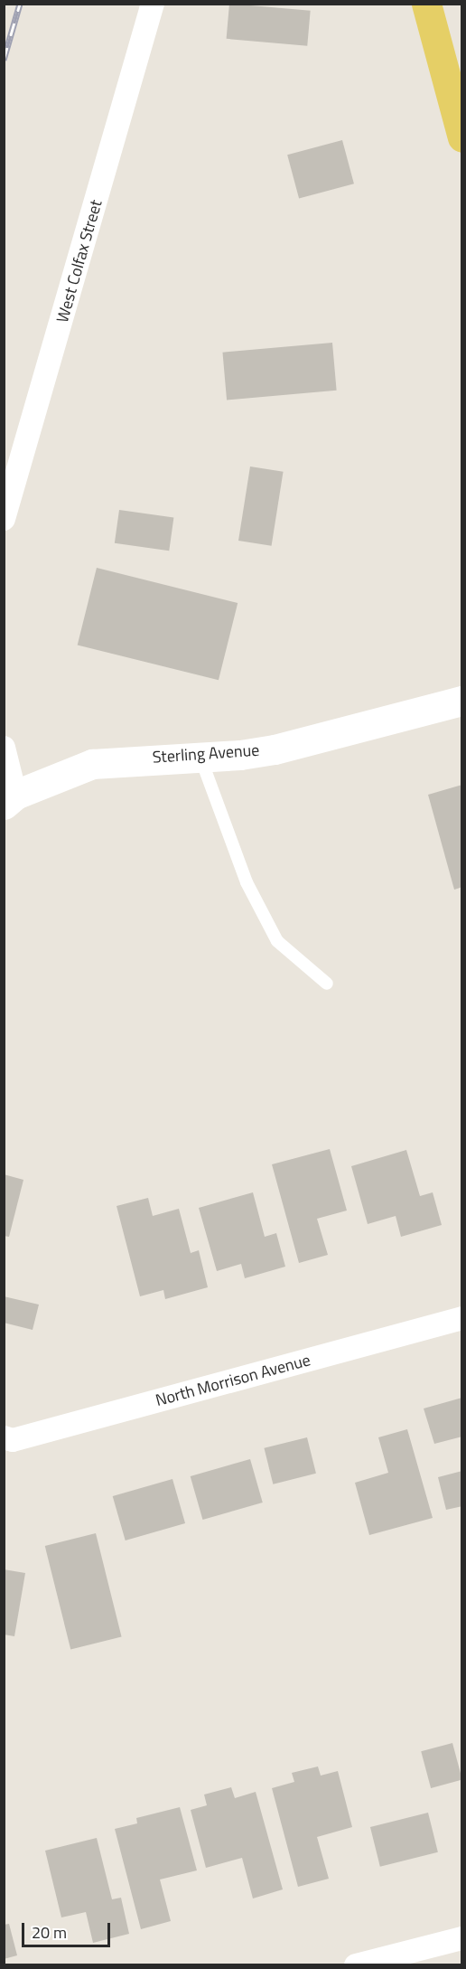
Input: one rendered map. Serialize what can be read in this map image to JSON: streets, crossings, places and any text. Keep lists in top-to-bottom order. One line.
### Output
{"streets":{"street":["West Colfax Street","Sterling Avenue","North Morrison Avenue"]},"scale_bar":"20 m"}
